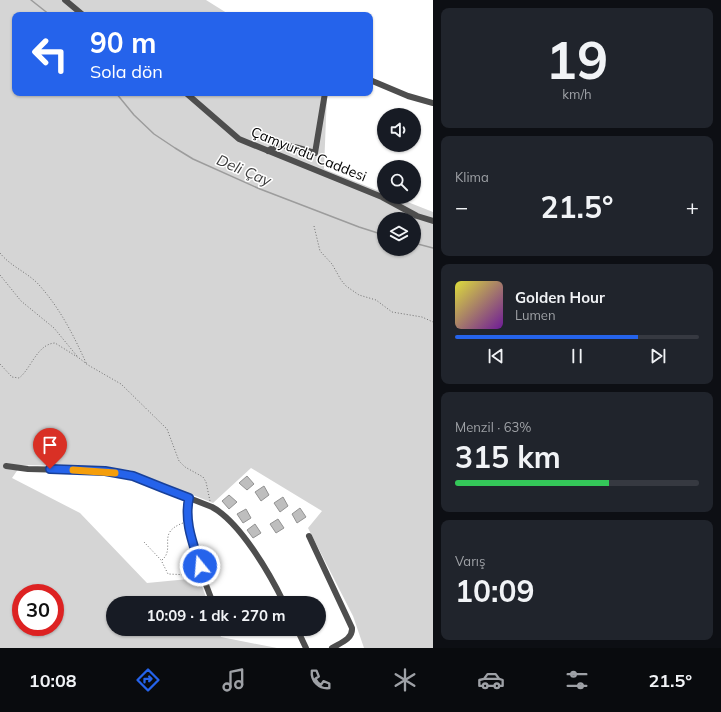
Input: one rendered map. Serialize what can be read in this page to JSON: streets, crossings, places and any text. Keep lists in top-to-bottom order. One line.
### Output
{"streets":{"street":["Çamyurdu Caddesi"]},"water":["Deli Çay"],"page":{"tile":[["19","km/h"],"Klima",["Menzil · 63%","315 km"],["Varış","10:09"]],"turn":["90 m","Sola dön"],"heat":["−","21.5°","+"],"song":["Golden Hour","Lumen"],"limit":"30","trip":"10:09 · 1 dk · 270 m","tabs":["10:08","21.5°"]}}
